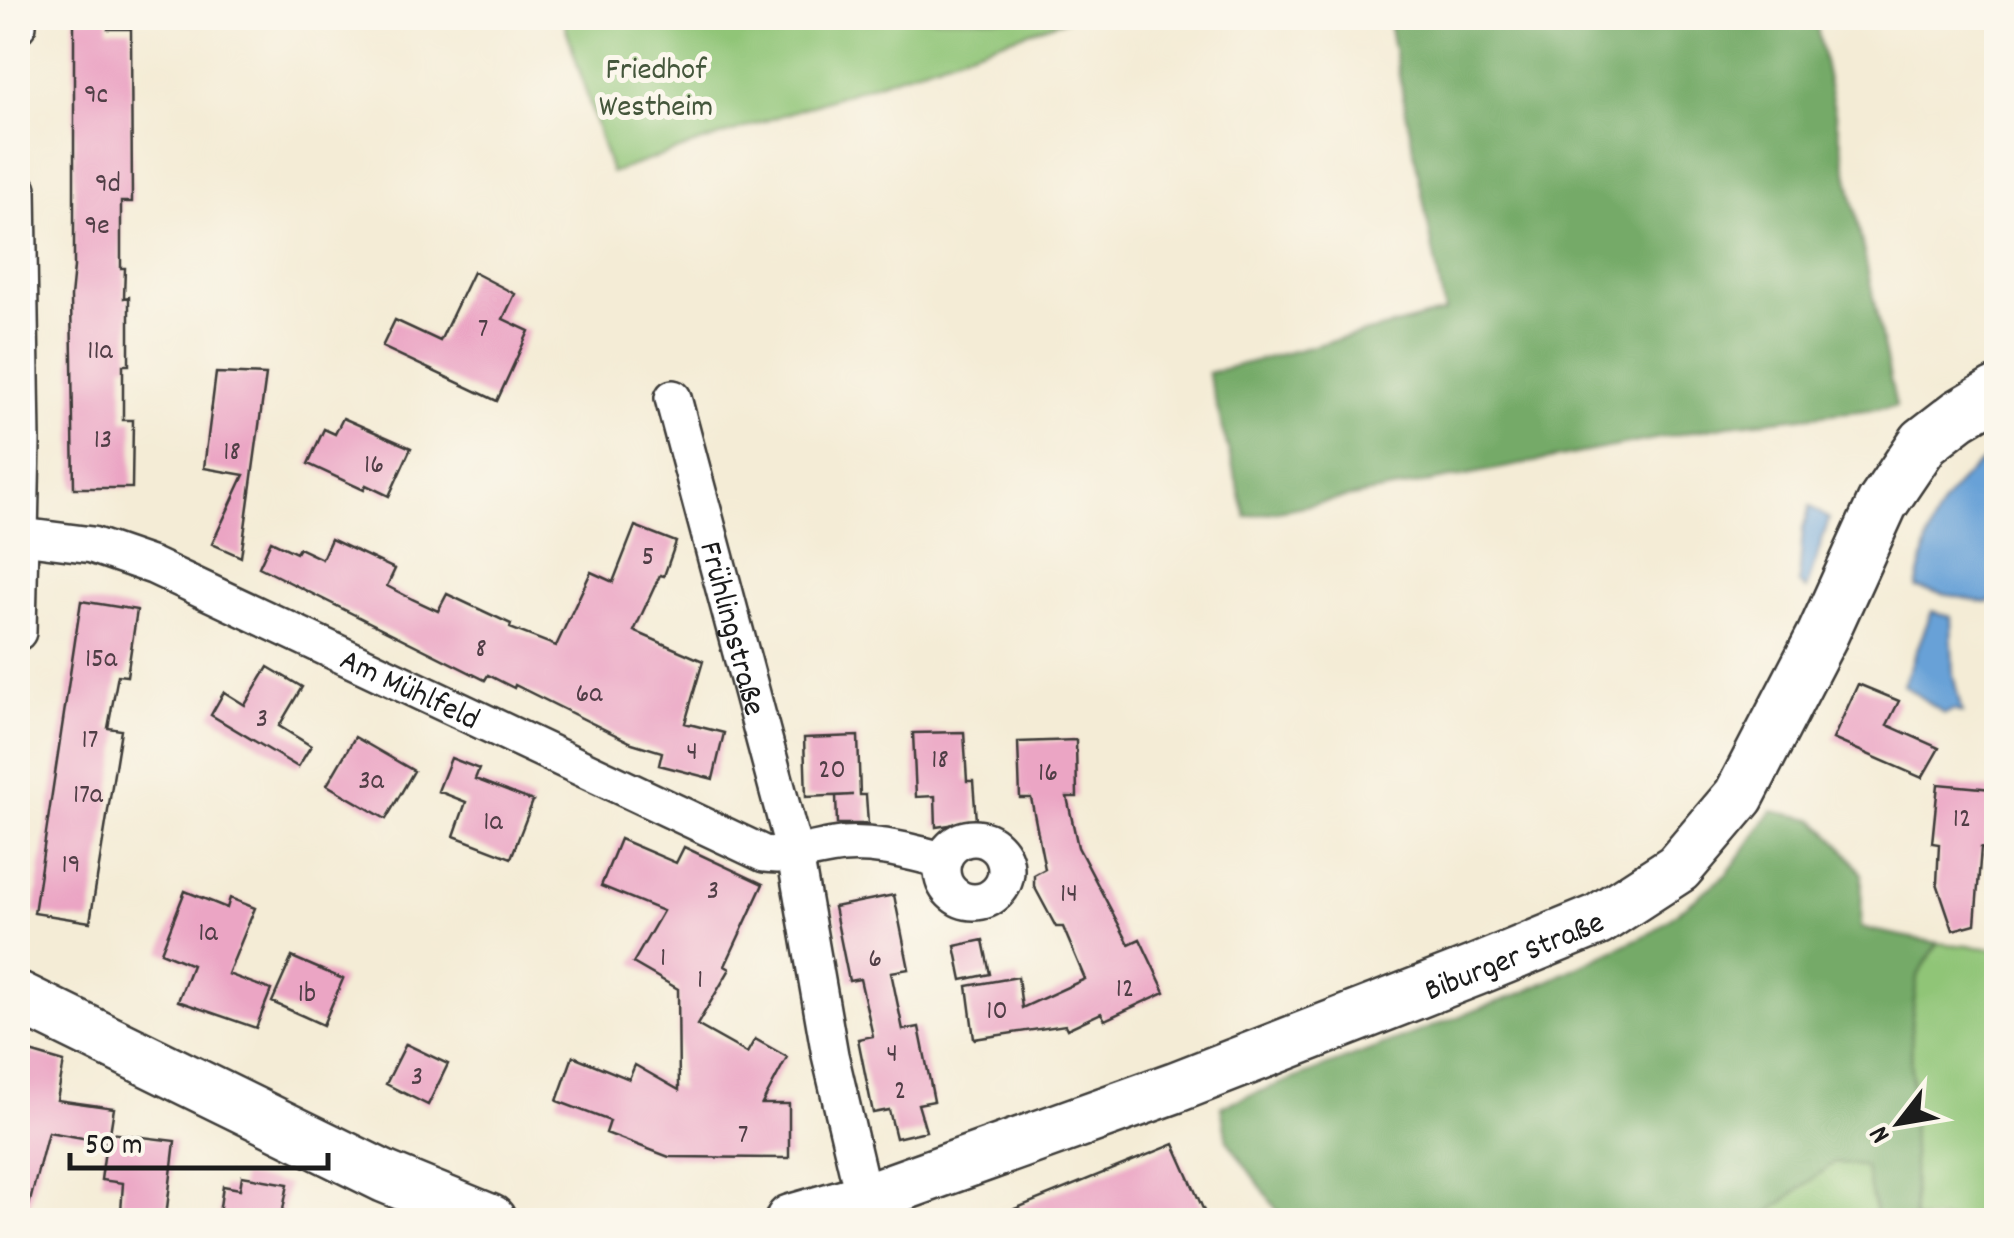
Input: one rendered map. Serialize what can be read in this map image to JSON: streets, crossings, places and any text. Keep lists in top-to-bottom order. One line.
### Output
{"streets":{"street":["Frühlingstraße","Am Mühlfeld","Biburger Straße"]},"crossings":[["Frühlingstraße","Am Mühlfeld"],["Frühlingstraße","Biburger Straße"]],"parks":["Friedhof Westheim"],"house_numbers":["9c","9d","9e","7","11a","13","18","16","5","8","15a","6a","3","17","4","18","20","16","3a","17a","12","1a","19","3","14","1a","1","6","1","12","1b","10","4","3","2","7"],"scale_bar":"50 m","north":"bottom left"}
